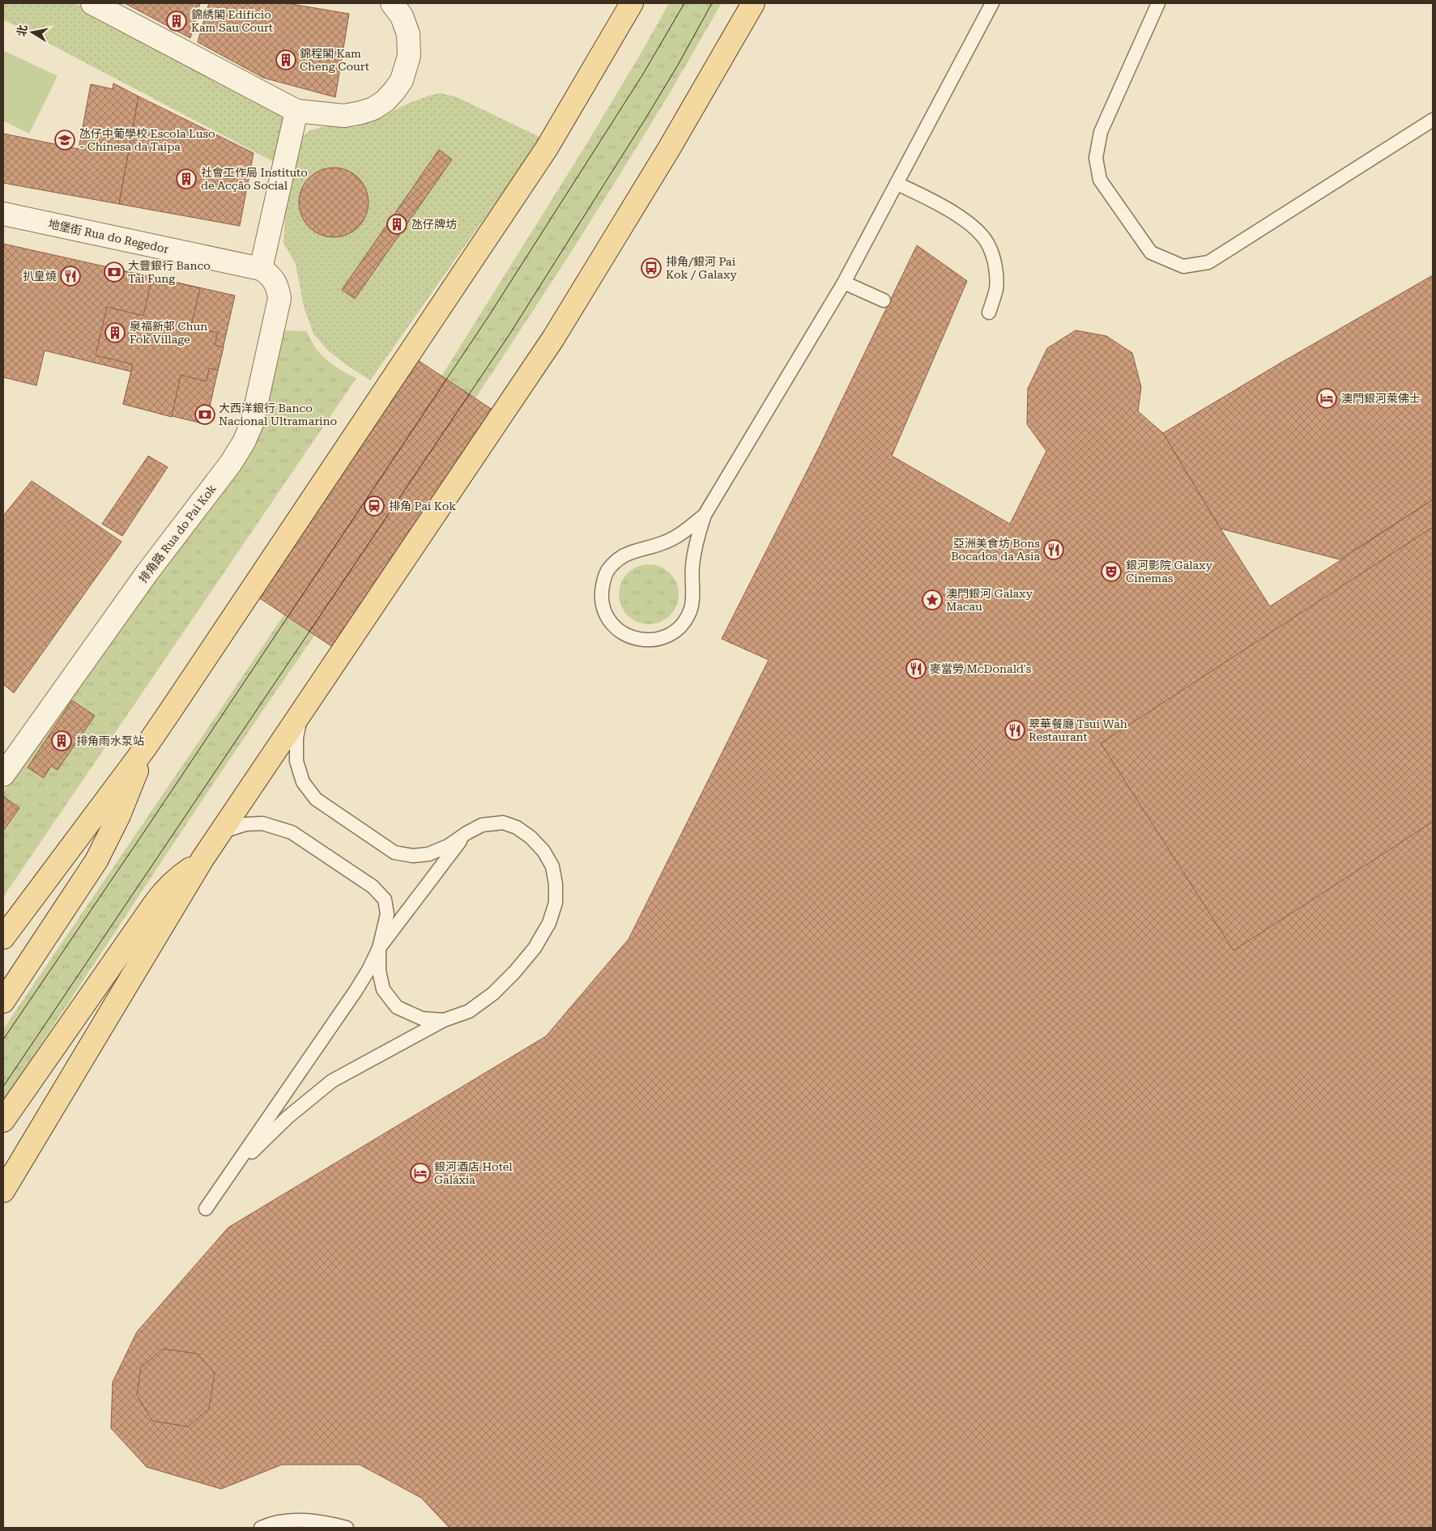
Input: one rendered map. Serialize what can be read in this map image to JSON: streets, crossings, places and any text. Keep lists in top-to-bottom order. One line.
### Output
{"streets":{"street":["地堡街 Rua do Regedor","排角路 Rua do Pai Kok"]},"crossings":[["地堡街 Rua do Regedor","排角路 Rua do Pai Kok"]],"places":{"building":["錦綉閣 Edifício Kam Sau Court","錦程閣 Kam Cheng Court","社會工作局 Instituto de Acção Social","氹仔牌坊","泉福新邨 Chun Fok Village","排角雨水泵站"],"school or university":["氹仔中葡學校 Escola Luso - Chinesa da Taipa"],"bus stop":["排角/銀河 Pai Kok / Galaxy"],"bank":["大豐銀行 Banco Tai Fung","大西洋銀行 Banco Nacional Ultramarino"],"restaurant":["扒皇燒","亞洲美食坊 Bons Bocados da Asia","麥當勞 McDonald's","翠華餐廳 Tsui Wah Restaurant"],"hotel":["澳門銀河萊佛士","銀河酒店 Hotel Galáxia"],"station":["排角 Pai Kok"],"theatre":["銀河影院 Galaxy Cinemas"],"place":["澳門銀河 Galaxy Macau"]},"north":"left"}
